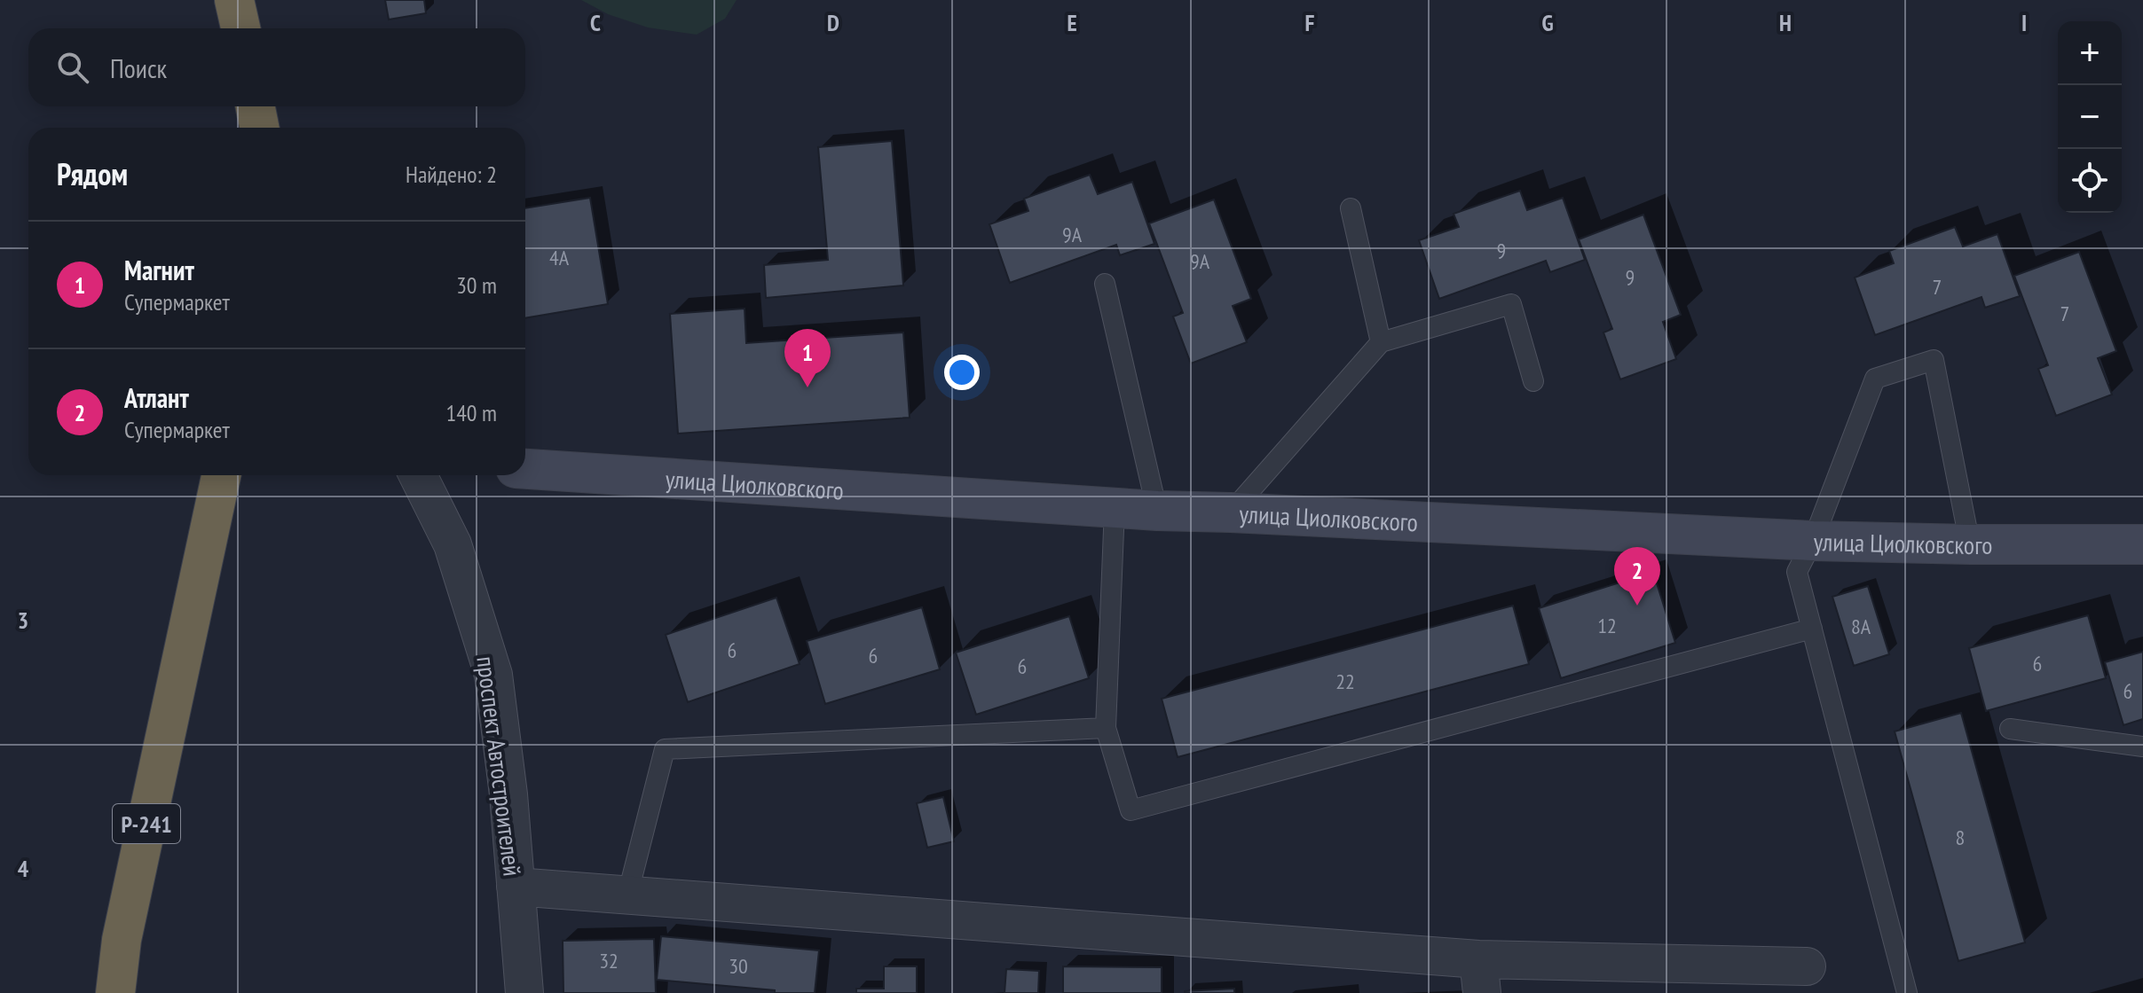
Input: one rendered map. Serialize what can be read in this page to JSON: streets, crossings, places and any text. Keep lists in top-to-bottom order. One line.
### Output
{"streets":{"highway":["Р-241"],"street":["улица Циолковского","проспект Автостроителей"]},"house_numbers":["9А","9","4А","9А","9","7","7","12","8А","6","6","6","6","22","6","8","32","30"],"page":{"map_buttons":["+","−"],"search":"Поиск","heading":["Рядом","Найдено: 2"],"list":[{"mark":"1","name":"Магнит","note":"Супермаркет","value":"30 m"},{"mark":"2","name":"Атлант","note":"Супермаркет","value":"140 m"}],"pins":["1","2"]},"grid":{"columns":["C","D","E","F","G","H","I"],"rows":["3","4"]}}
